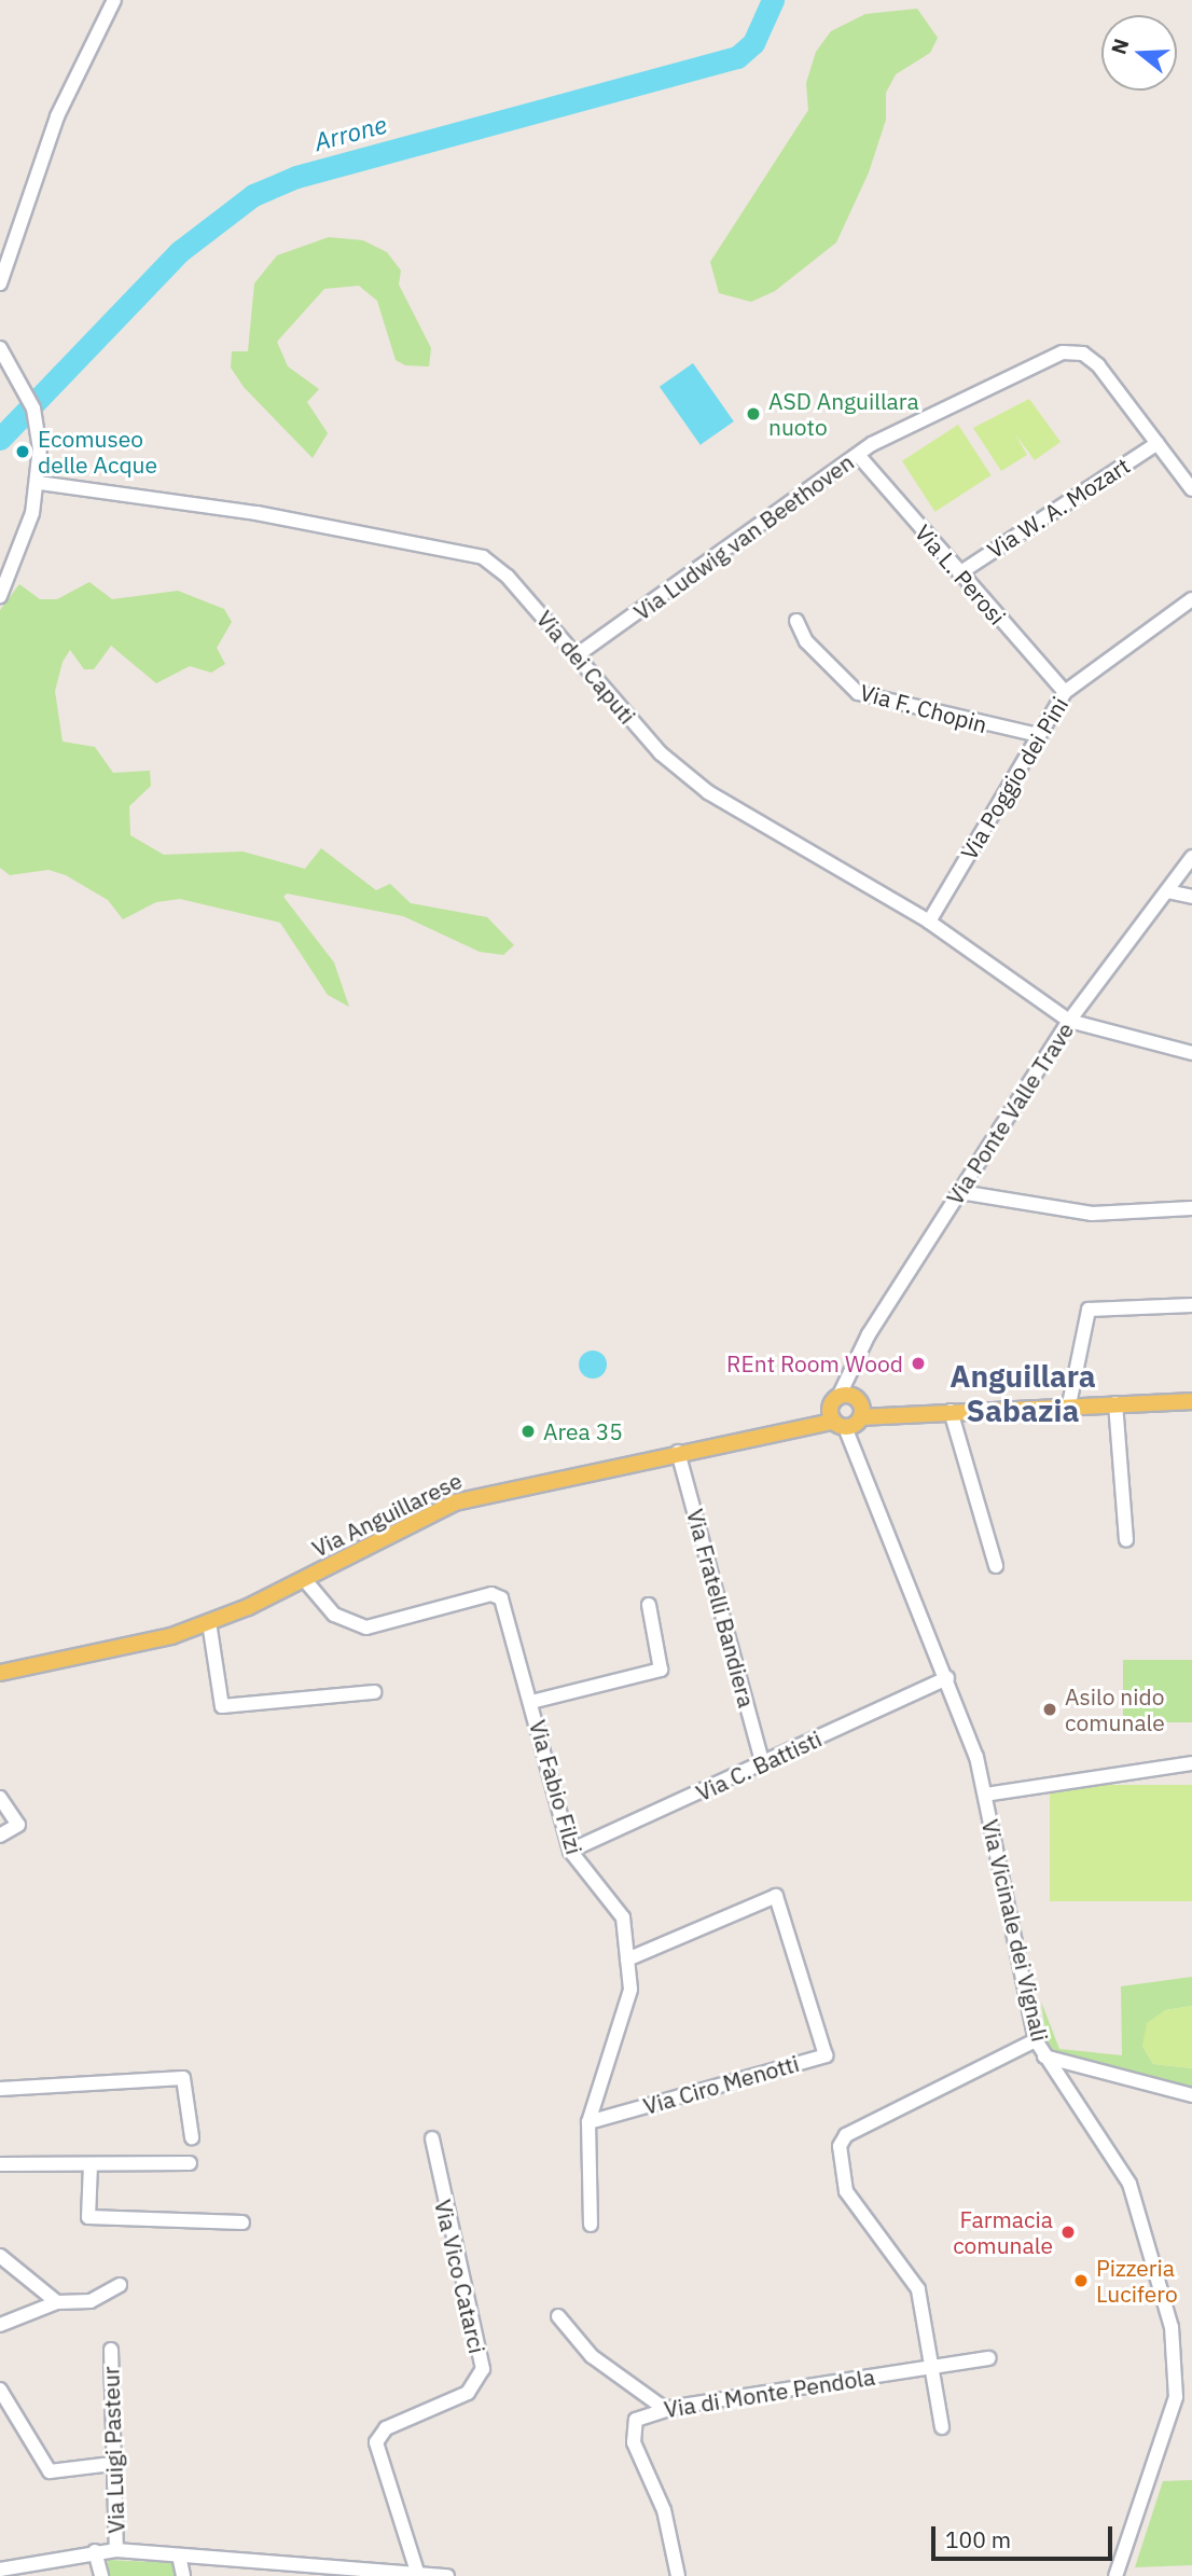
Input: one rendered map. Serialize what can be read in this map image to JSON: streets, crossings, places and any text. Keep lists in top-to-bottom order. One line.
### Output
{"streets":{"main road":["Via Anguillarese"],"street":["Via W. A. Mozart","Via Ludwig van Beethoven","Via L. Perosi","Via dei Caputi","Via F. Chopin","Via Poggio dei Pini","Via Ponte Valle Trave","Via Fratelli Bandiera","Via C. Battisti","Via Fabio Filzi","Via Vicinale dei Vignali","Via Ciro Menotti","Via Vico Catarci","Via di Monte Pendola","Via Luigi Pasteur"]},"crossings":[["Via W. A. Mozart","Via Ludwig van Beethoven"],["Via W. A. Mozart","Via L. Perosi"],["Via Ludwig van Beethoven","Via L. Perosi"],["Via Ludwig van Beethoven","Via dei Caputi"],["Via L. Perosi","Via Poggio dei Pini"],["Via dei Caputi","Via Poggio dei Pini"],["Via dei Caputi","Via Ponte Valle Trave"],["Via F. Chopin","Via Poggio dei Pini"],["Via Ponte Valle Trave","Via Anguillarese"],["Via Ponte Valle Trave","Via Vicinale dei Vignali"],["Via Anguillarese","Via Fratelli Bandiera"],["Via Anguillarese","Via Fabio Filzi"],["Via Anguillarese","Via Vicinale dei Vignali"],["Via Fratelli Bandiera","Via C. Battisti"],["Via C. Battisti","Via Fabio Filzi"],["Via C. Battisti","Via Vicinale dei Vignali"],["Via Fabio Filzi","Via Ciro Menotti"]],"districts":["Anguillara Sabazia"],"water":["Arrone"],"places":["ASD Anguillara nuoto","Ecomuseo delle Acque","REnt Room Wood","Area 35","Asilo nido comunale","Farmacia comunale","Pizzeria Lucifero"],"scale_bar":"100 m","north":"left"}
